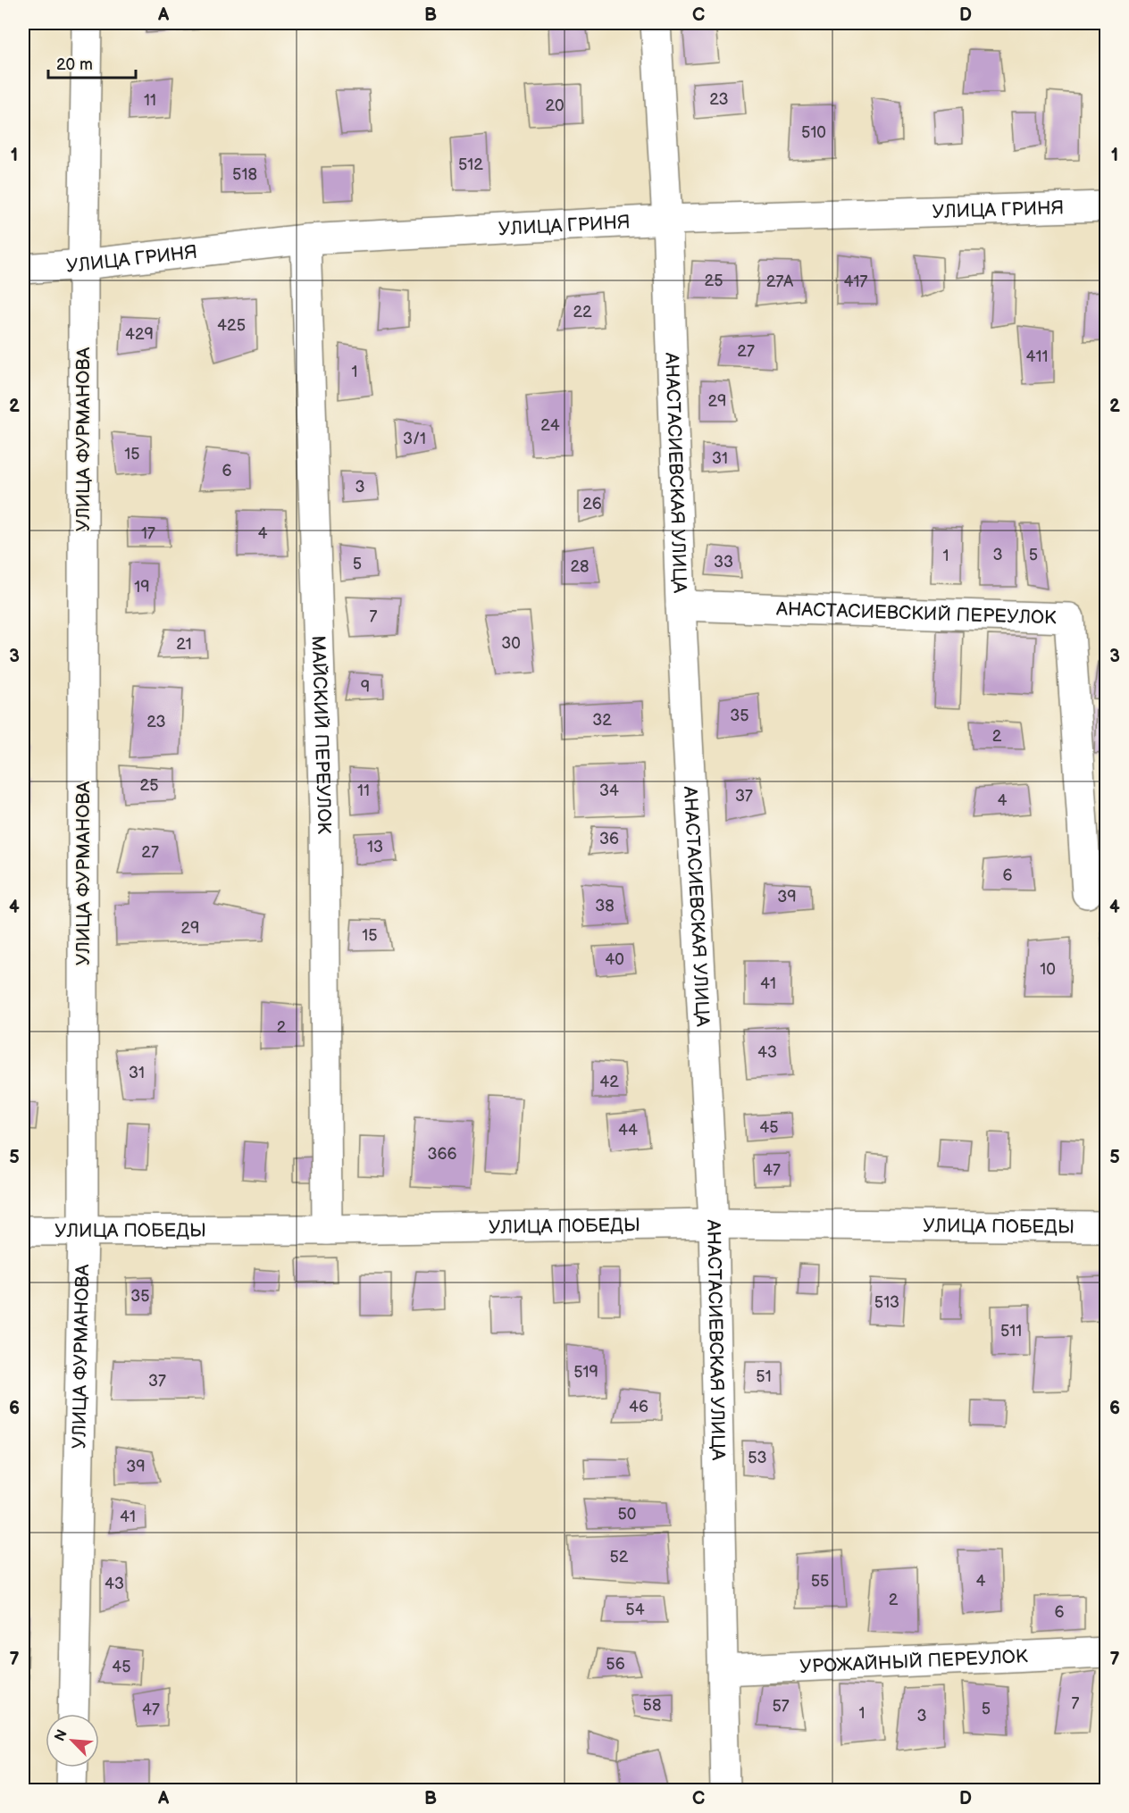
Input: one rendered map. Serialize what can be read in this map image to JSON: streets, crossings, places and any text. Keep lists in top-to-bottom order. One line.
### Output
{"streets":{"street":["УЛИЦА ГРИНЯ","УЛИЦА ФУРМАНОВА","АНАСТАСИЕВСКАЯ УЛИЦА","АНАСТАСИЕВСКИЙ ПЕРЕУЛОК","МАЙСКИЙ ПЕРЕУЛОК","УЛИЦА ПОБЕДЫ","УРОЖАЙНЫЙ ПЕРЕУЛОК"]},"crossings":[["УЛИЦА ГРИНЯ","УЛИЦА ФУРМАНОВА"],["УЛИЦА ГРИНЯ","АНАСТАСИЕВСКАЯ УЛИЦА"],["УЛИЦА ГРИНЯ","МАЙСКИЙ ПЕРЕУЛОК"],["УЛИЦА ФУРМАНОВА","УЛИЦА ПОБЕДЫ"],["АНАСТАСИЕВСКАЯ УЛИЦА","АНАСТАСИЕВСКИЙ ПЕРЕУЛОК"],["АНАСТАСИЕВСКАЯ УЛИЦА","УЛИЦА ПОБЕДЫ"],["АНАСТАСИЕВСКАЯ УЛИЦА","УРОЖАЙНЫЙ ПЕРЕУЛОК"],["МАЙСКИЙ ПЕРЕУЛОК","УЛИЦА ПОБЕДЫ"]],"house_numbers":["23","11","20","510","512","518","25","27А","417","22","425","429","27","411","1","29","24","3/1","15","31","6","3","26","17","4","3","5","1","33","5","28","19","7","30","21","9","35","32","23","2","25","11","34","37","4","36","13","27","6","39","38","29","15","40","10","41","2","43","31","42","45","44","366","47","35","513","511","519","51","37","46","53","39","50","41","52","55","4","43","2","54","6","56","45","7","58","57","5","47","1","3"],"scale_bar":"20 m","north":"top left","grid":{"columns":["A","B","C","D"],"rows":["1","2","3","4","5","6","7"]}}
